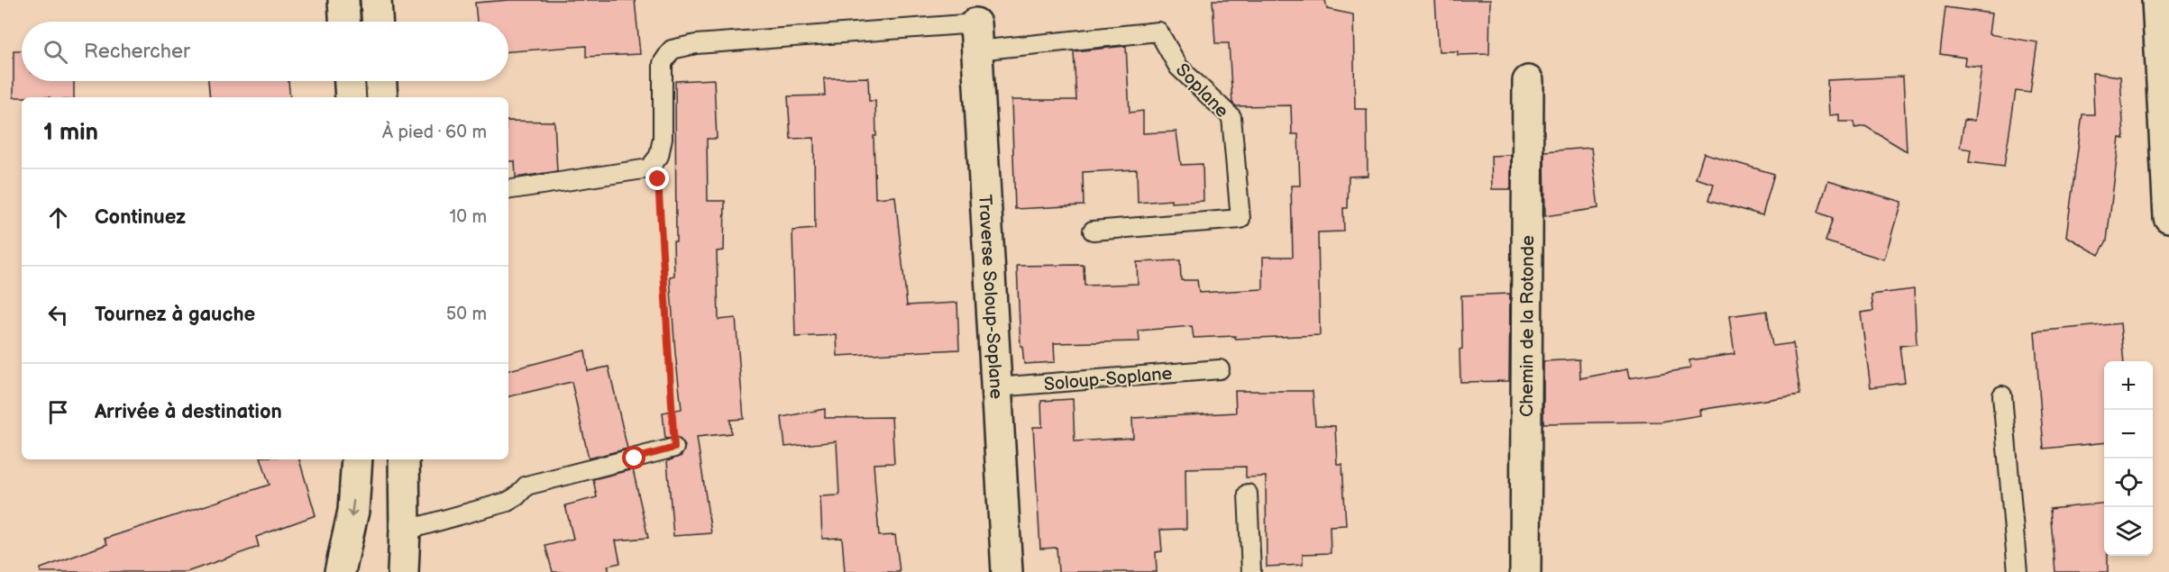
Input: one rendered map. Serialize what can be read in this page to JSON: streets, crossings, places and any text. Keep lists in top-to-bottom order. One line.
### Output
{"streets":{"street":["Traverse Soloup-Soplane","Chemin de la Rotonde"],"lane":["Soplane","Soloup-Soplane"]},"crossings":[["Soplane","Traverse Soloup-Soplane"],["Traverse Soloup-Soplane","Soloup-Soplane"]],"page":{"search":"Rechercher","heading":["1 min","À pied · 60 m"],"list":[["Continuez","10 m"],["Tournez à gauche","50 m"],"Arrivée à destination"],"map_buttons":["+","−"]}}
